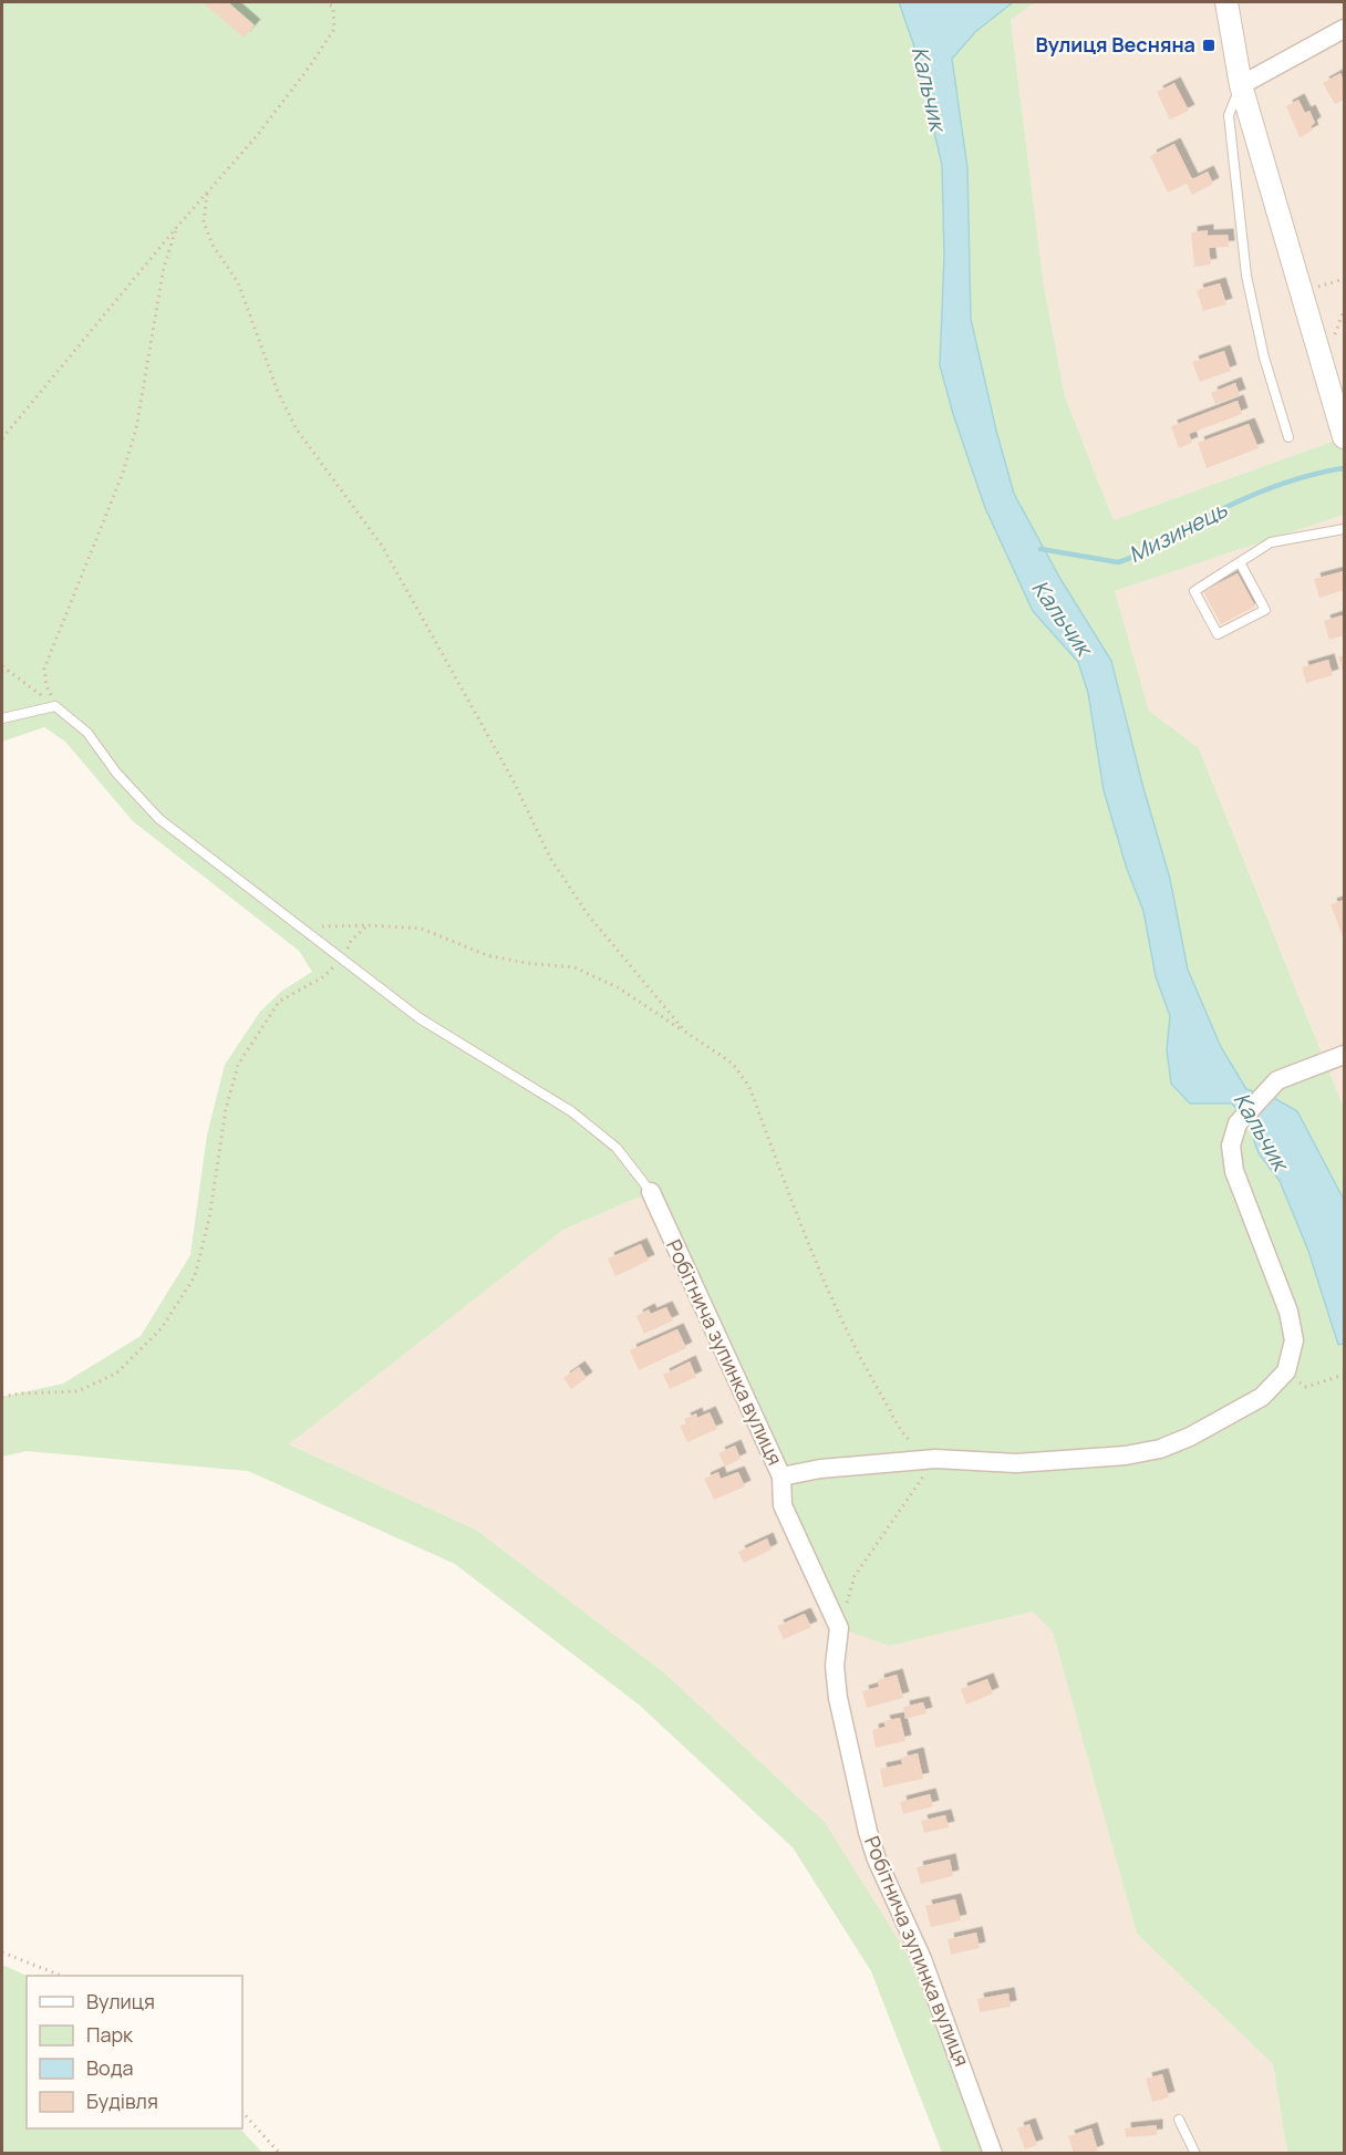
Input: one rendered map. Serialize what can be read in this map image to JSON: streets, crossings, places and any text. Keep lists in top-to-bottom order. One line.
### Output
{"streets":{"street":["Робітнича зупинка вулиця"]},"water":["Кальчик","Мизинець"],"places":{"transit":["Вулиця Весняна"]},"legend":["Вулиця","Парк","Вода","Будівля"]}
